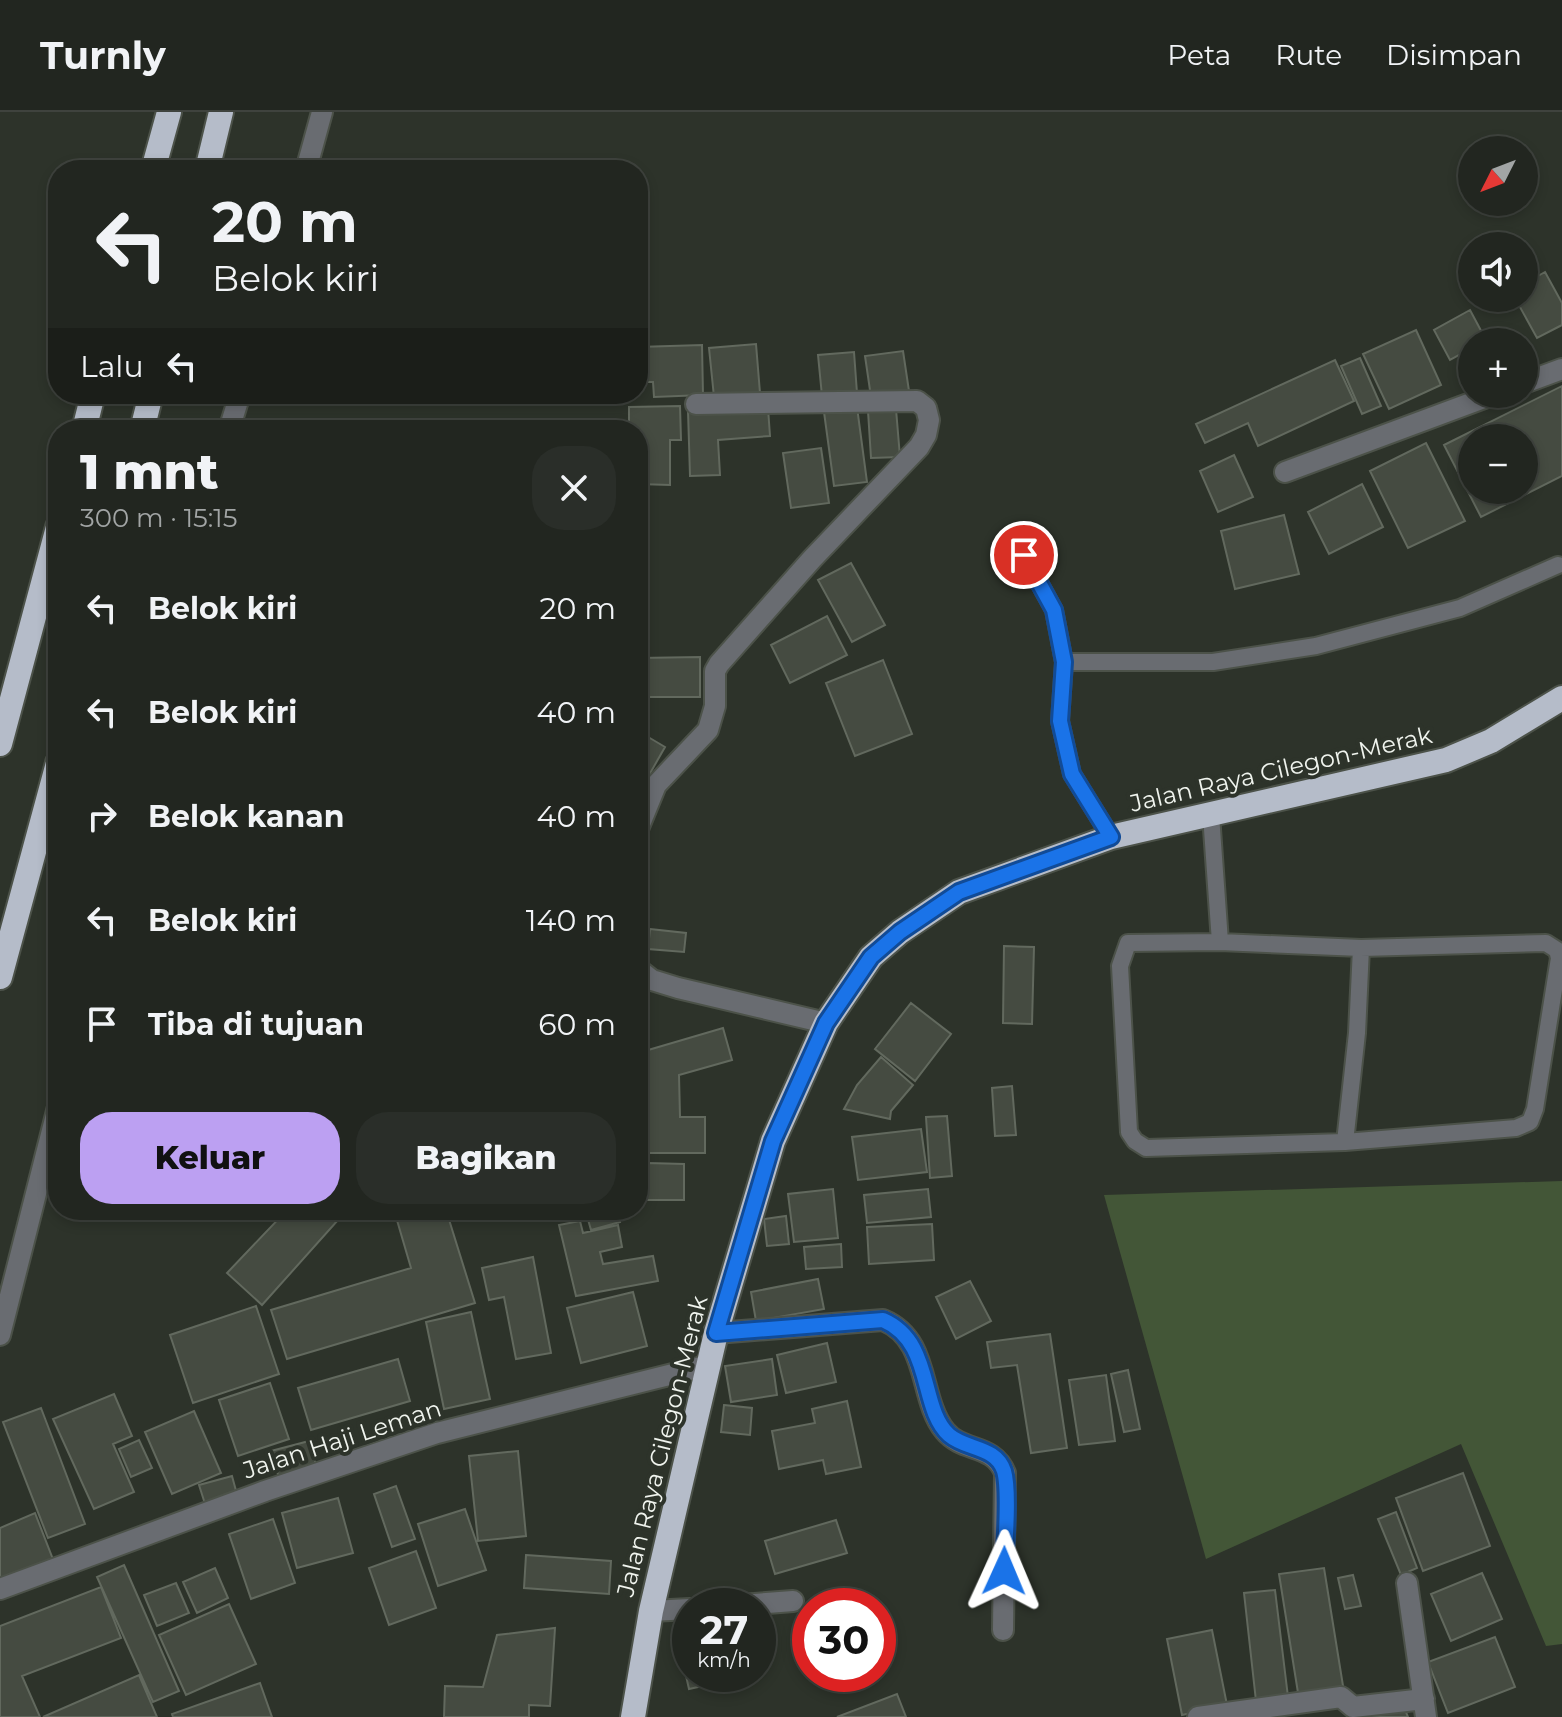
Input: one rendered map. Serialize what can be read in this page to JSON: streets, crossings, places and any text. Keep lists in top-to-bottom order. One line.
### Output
{"streets":{"highway":["Jalan Raya Cilegon-Merak"],"street":["Jalan Haji Leman"]},"crossings":[["Jalan Raya Cilegon-Merak","Jalan Haji Leman"]],"north":"bottom left","page":{"header":"Turnly","nav":["Peta","Rute","Disimpan"],"map_buttons":["+","−"],"turn":["20 m","Belok kiri"],"then":"Lalu","heading":["1 mnt","300 m · 15:15"],"list":[{"name":"Belok kiri","value":"20 m"},{"name":"Belok kiri","value":"40 m"},{"name":"Belok kanan","value":"40 m"},{"name":"Belok kiri","value":"140 m"},{"name":"Tiba di tujuan","value":"60 m"}],"buttons":["Keluar","Bagikan"],"speed":"27 km/h","limit":"30"}}
